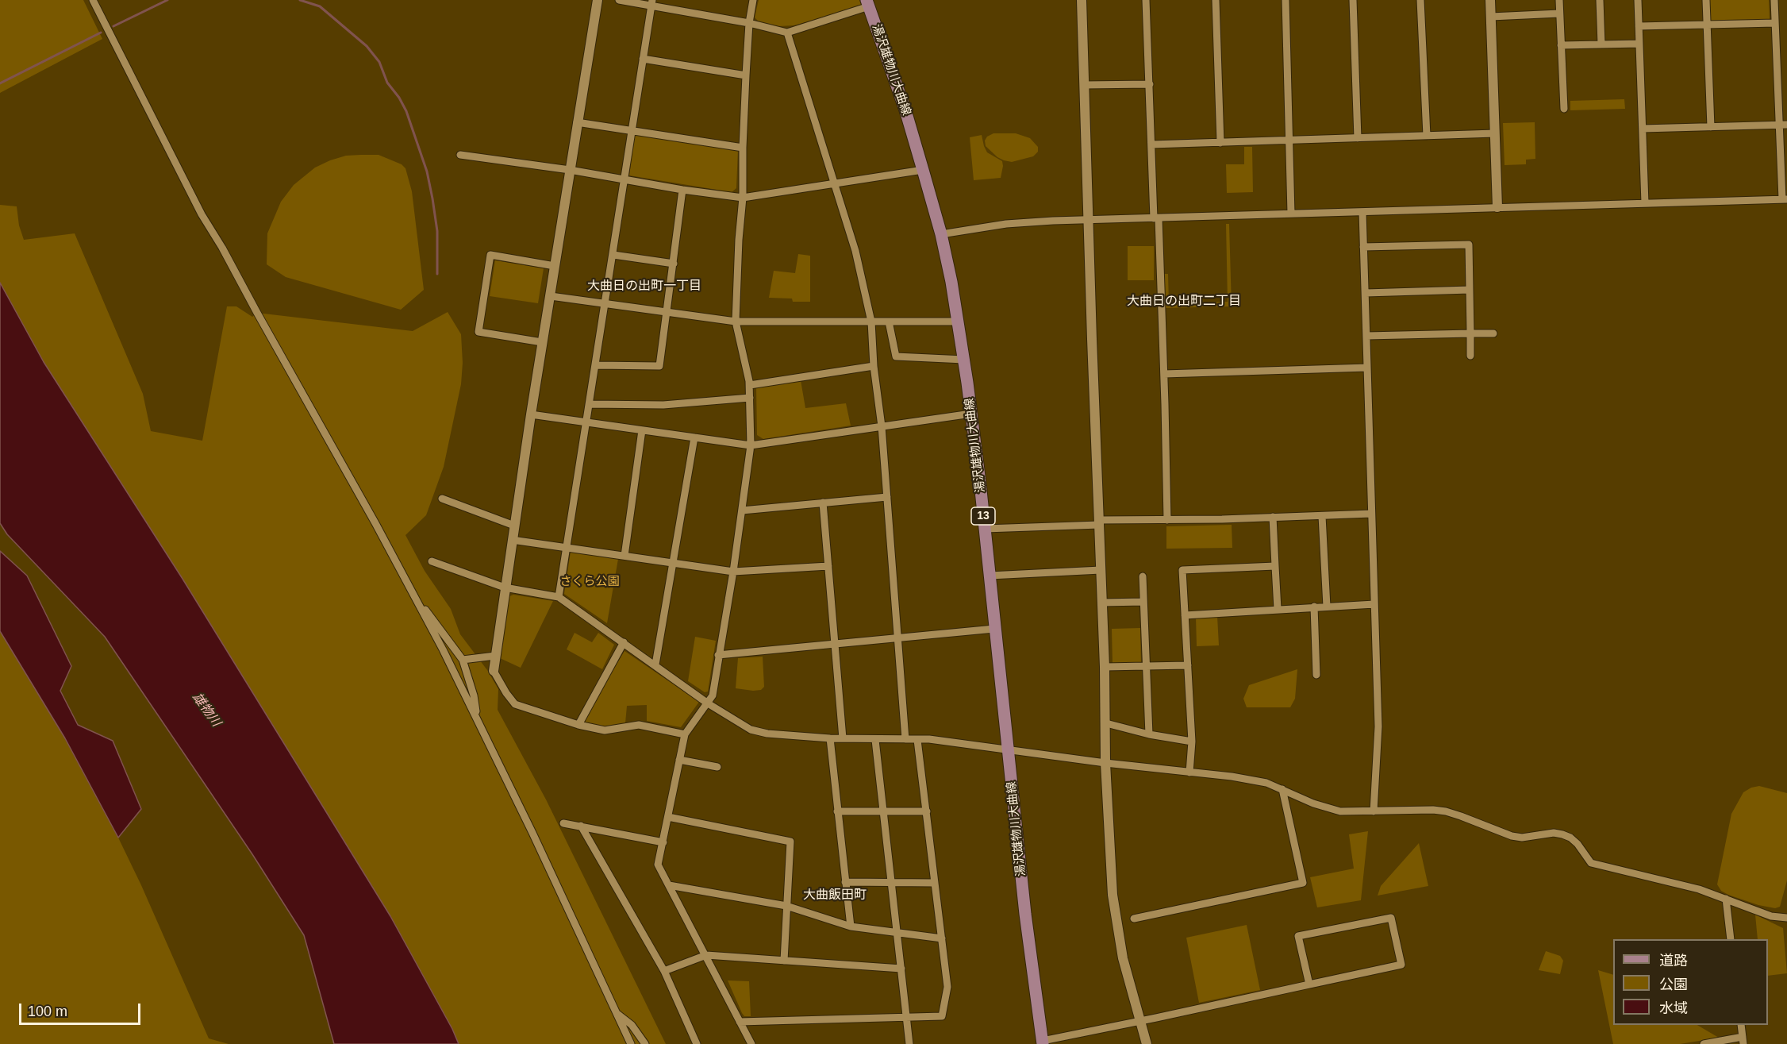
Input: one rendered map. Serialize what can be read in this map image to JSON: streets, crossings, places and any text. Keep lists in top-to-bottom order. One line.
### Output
{"streets":{"main road":["湯沢雄物川大曲線","13"]},"districts":["大曲日の出町一丁目","大曲日の出町二丁目","大曲飯田町"],"water":["雄物川"],"parks":["さくら公園"],"legend":["道路","公園","水域"],"scale_bar":"100 m"}
